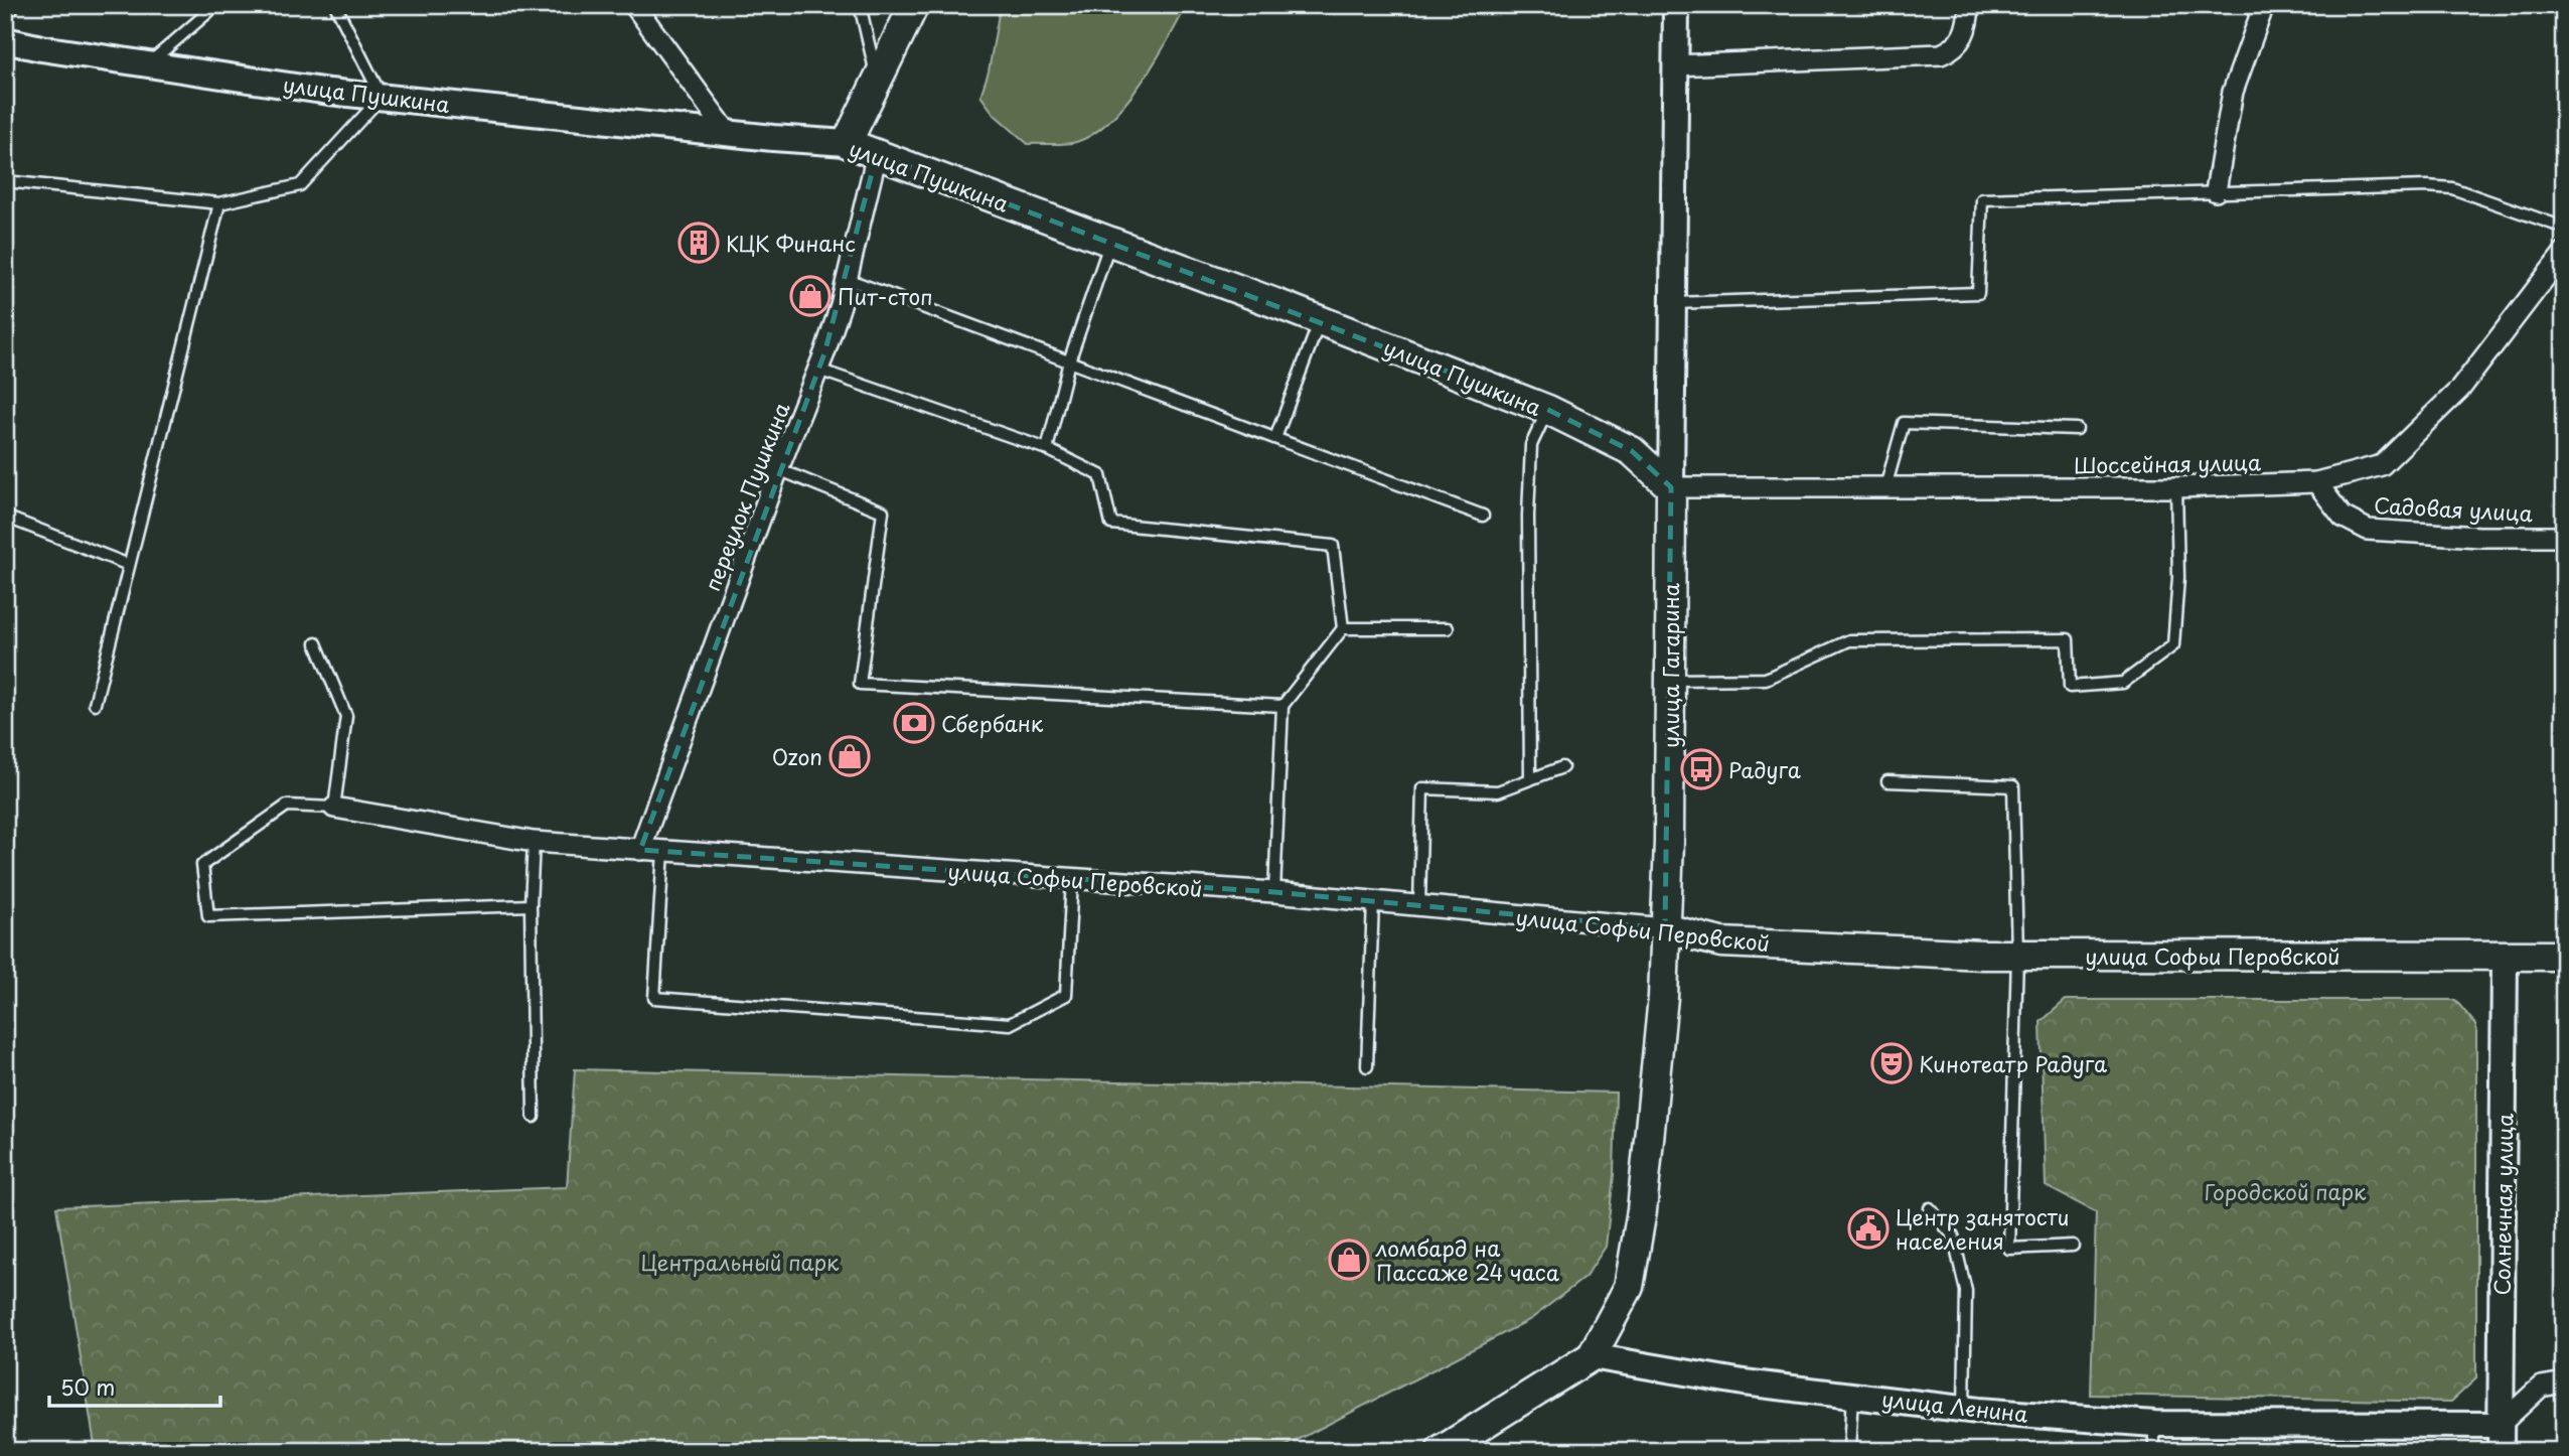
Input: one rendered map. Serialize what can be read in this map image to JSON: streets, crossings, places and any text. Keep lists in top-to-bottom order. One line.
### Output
{"streets":{"main road":["улица Пушкина","улица Гагарина","улица Софьи Перовской"],"street":["Шоссейная улица","переулок Пушкина","Садовая улица","Солнечная улица","улица Ленина"]},"crossings":[["улица Пушкина","Шоссейная улица"],["улица Пушкина","переулок Пушкина"],["улица Пушкина","улица Гагарина"],["Шоссейная улица","Садовая улица"],["Шоссейная улица","улица Гагарина"],["переулок Пушкина","улица Софьи Перовской"],["улица Гагарина","улица Софьи Перовской"],["улица Гагарина","улица Ленина"],["улица Софьи Перовской","Солнечная улица"],["Солнечная улица","улица Ленина"]],"parks":["Городской парк","Центральный парк"],"places":{"building":["КЦК Финанс"],"shop":["Пит-стоп","Ozon","ломбард на Пассаже 24 часа"],"bank":["Сбербанк"],"bus stop":["Радуга"],"theatre":["Кинотеатр Радуга"],"public building":["Центр занятости населения"]},"scale_bar":"50 m"}
